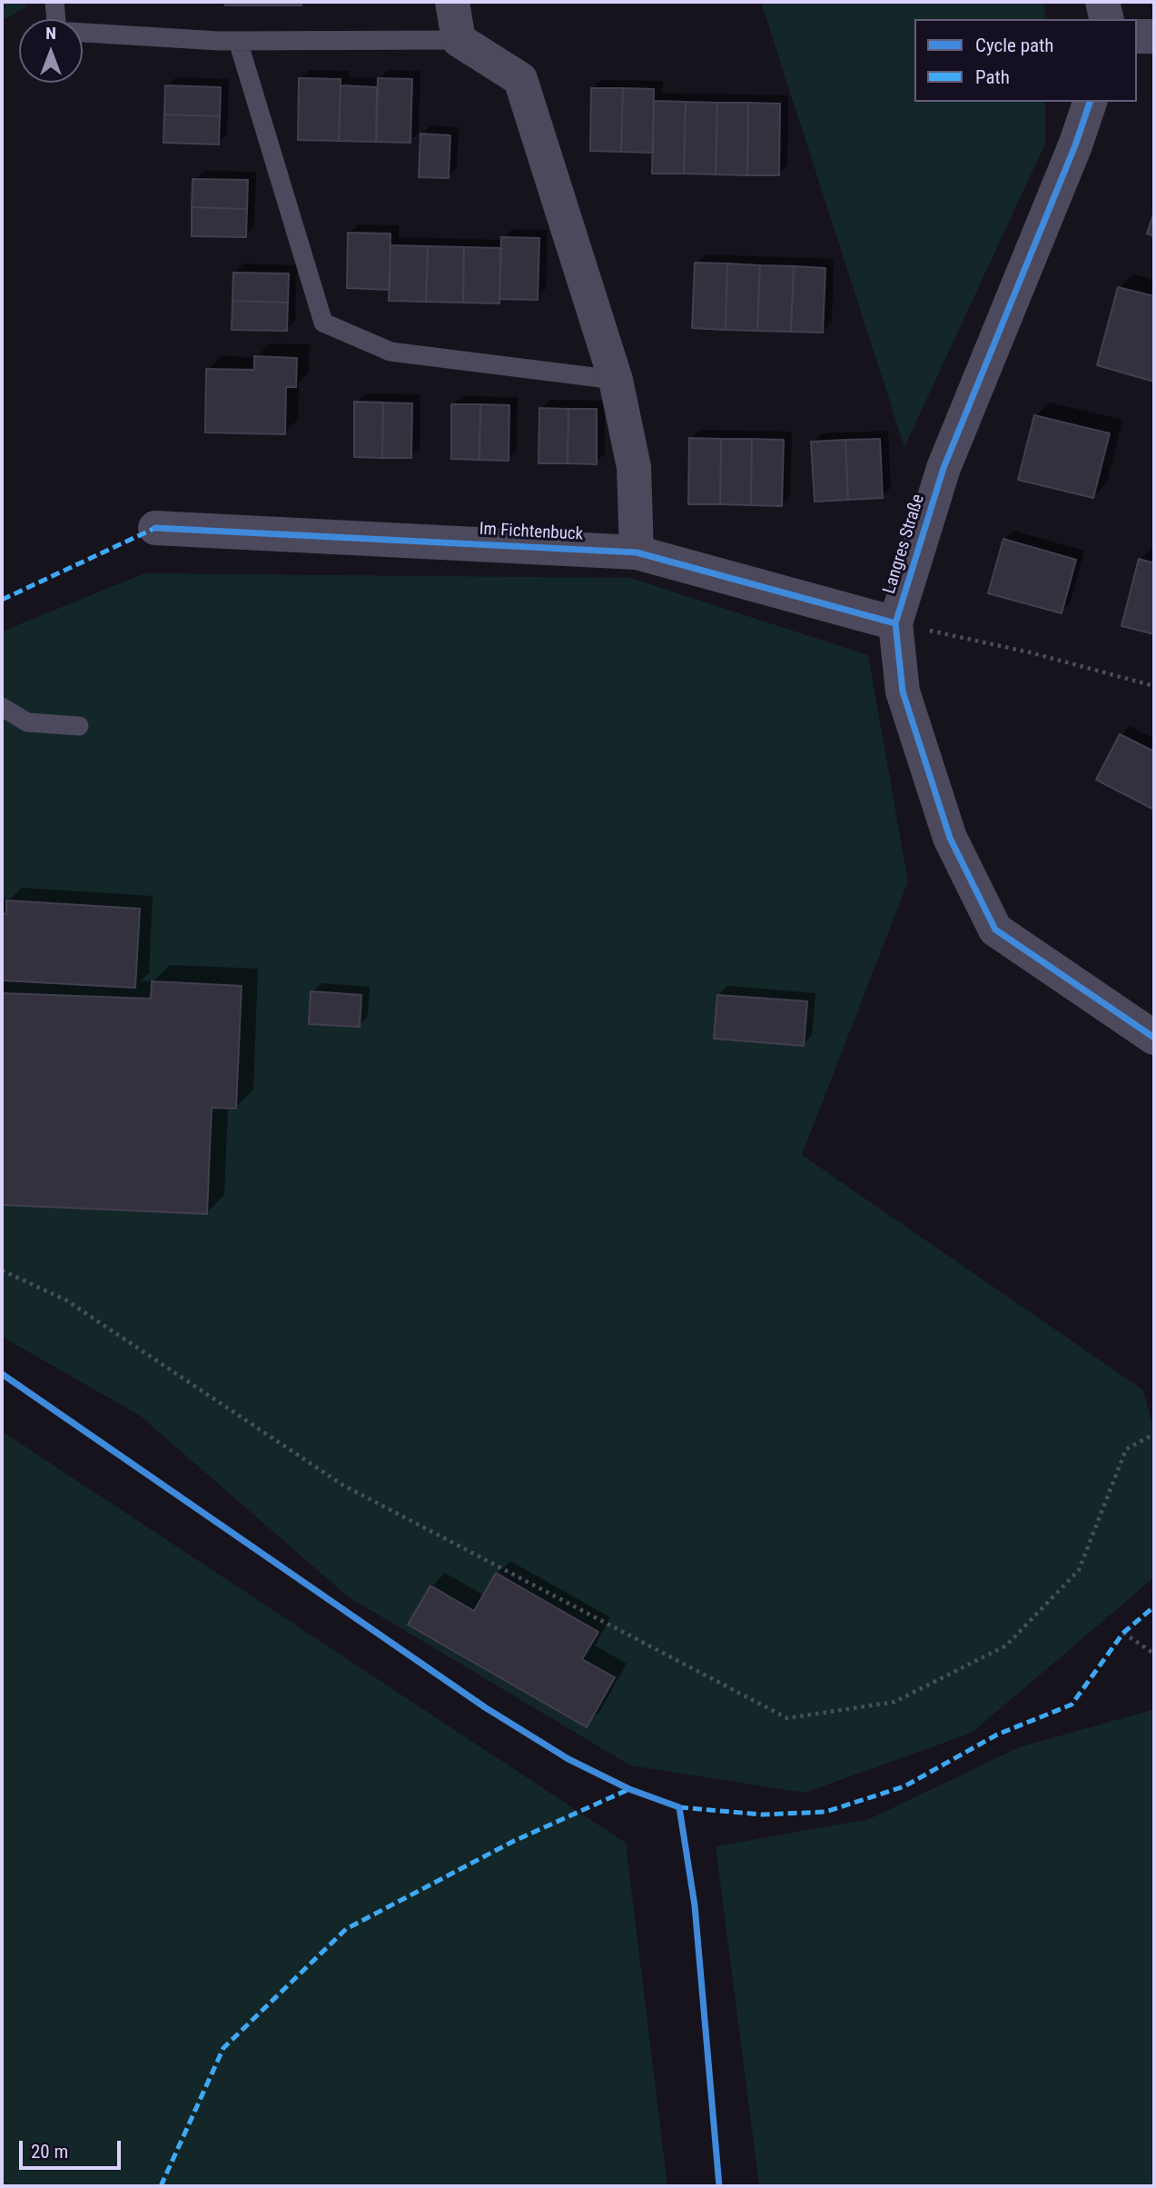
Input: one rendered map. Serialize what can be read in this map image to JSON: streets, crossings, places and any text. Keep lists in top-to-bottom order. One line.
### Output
{"streets":{"street":["Im Fichtenbuck","Langres Straße"]},"crossings":[["Im Fichtenbuck","Langres Straße"]],"legend":["Cycle path","Path"],"scale_bar":"20 m","north":"top"}
